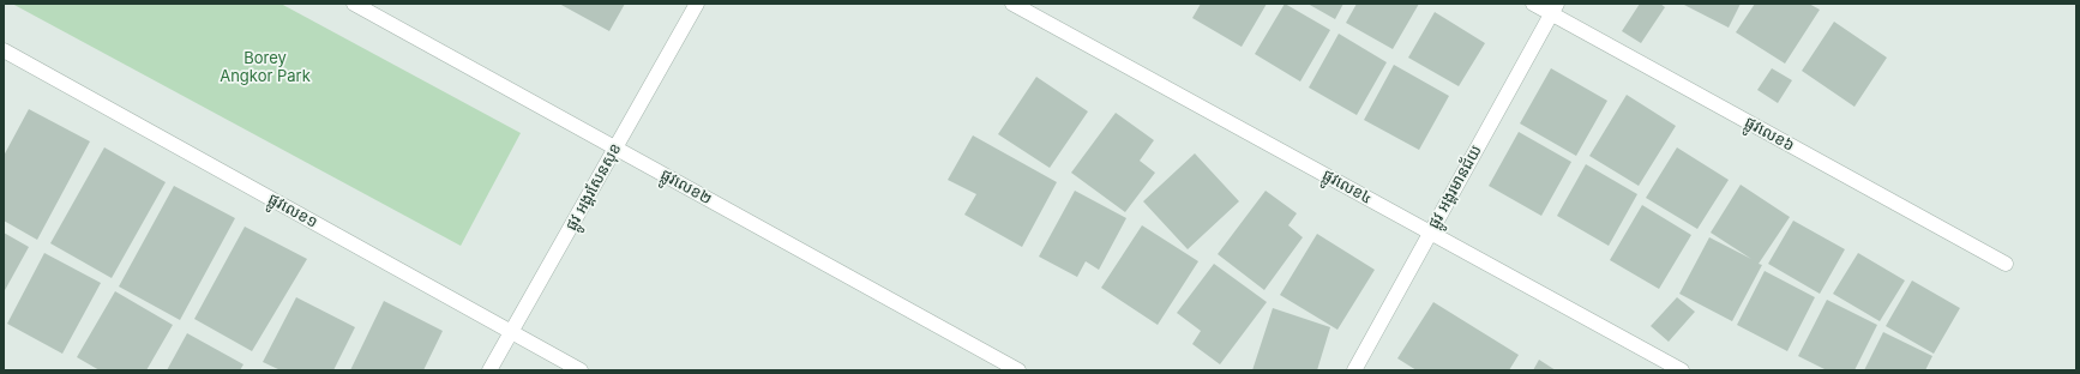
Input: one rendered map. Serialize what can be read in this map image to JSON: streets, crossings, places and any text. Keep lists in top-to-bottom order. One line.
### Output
{"streets":{"street":["ផ្លូវលេខ៦","ផ្លូវ អង្គរសែនសុខ","ផ្លូវលេខ២","ផ្លូវលេខ៤","ផ្លូវ អង្គរមានជ័យ","ផ្លូវលេខ១"]},"crossings":[["ផ្លូវលេខ៦","ផ្លូវ អង្គរមានជ័យ"],["ផ្លូវ អង្គរសែនសុខ","ផ្លូវលេខ២"],["ផ្លូវ អង្គរសែនសុខ","ផ្លូវលេខ១"],["ផ្លូវលេខ៤","ផ្លូវ អង្គរមានជ័យ"]],"parks":["Borey Angkor Park"]}
